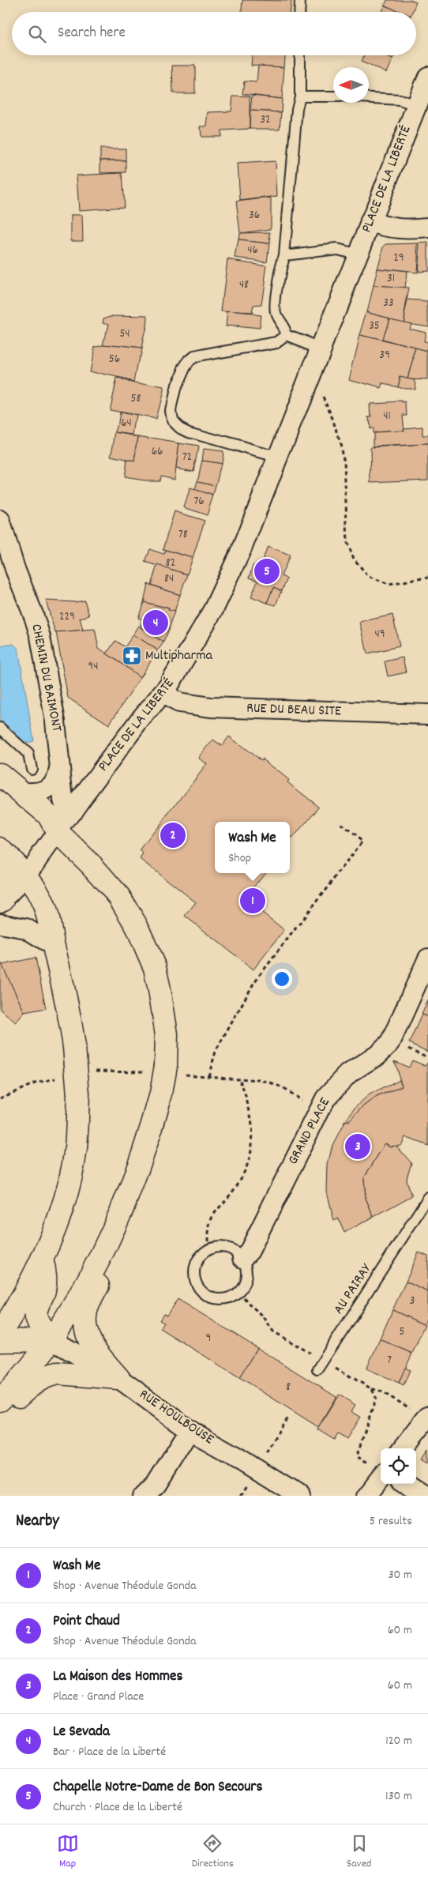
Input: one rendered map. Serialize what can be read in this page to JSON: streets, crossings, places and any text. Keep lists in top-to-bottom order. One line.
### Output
{"streets":{"street":["PLACE DE LA LIBERTÉ","CHEMIN DU BAIMONT","RUE DU BEAU SITE","GRAND PLACE","RUE HOULBOUSE"],"lane":["AU PAIRAY"]},"crossings":[["PLACE DE LA LIBERTÉ","CHEMIN DU BAIMONT"],["PLACE DE LA LIBERTÉ","RUE DU BEAU SITE"]],"places":{"pharmacy":["Multipharma"]},"house_numbers":["32","36","46","29","31","48","33","35","54","39","56","58","41","64","66","72","76","78","82","84","229","49","94","3","5","9","7","8"],"north":"left","page":{"search":"Search here","pins":["5","4","2","1","3"],"popup":["Wash Me","Shop"],"heading":["Nearby","5 results"],"list":[{"mark":"1","name":"Wash Me","note":"Shop · Avenue Théodule Gonda","value":"30 m"},{"mark":"2","name":"Point Chaud","note":"Shop · Avenue Théodule Gonda","value":"60 m"},{"mark":"3","name":"La Maison des Hommes","note":"Place · Grand Place","value":"60 m"},{"mark":"4","name":"Le Sevada","note":"Bar · Place de la Liberté","value":"120 m"},{"mark":"5","name":"Chapelle Notre-Dame de Bon Secours","note":"Church · Place de la Liberté","value":"130 m"}],"nav":["Map","Directions","Saved"]}}
